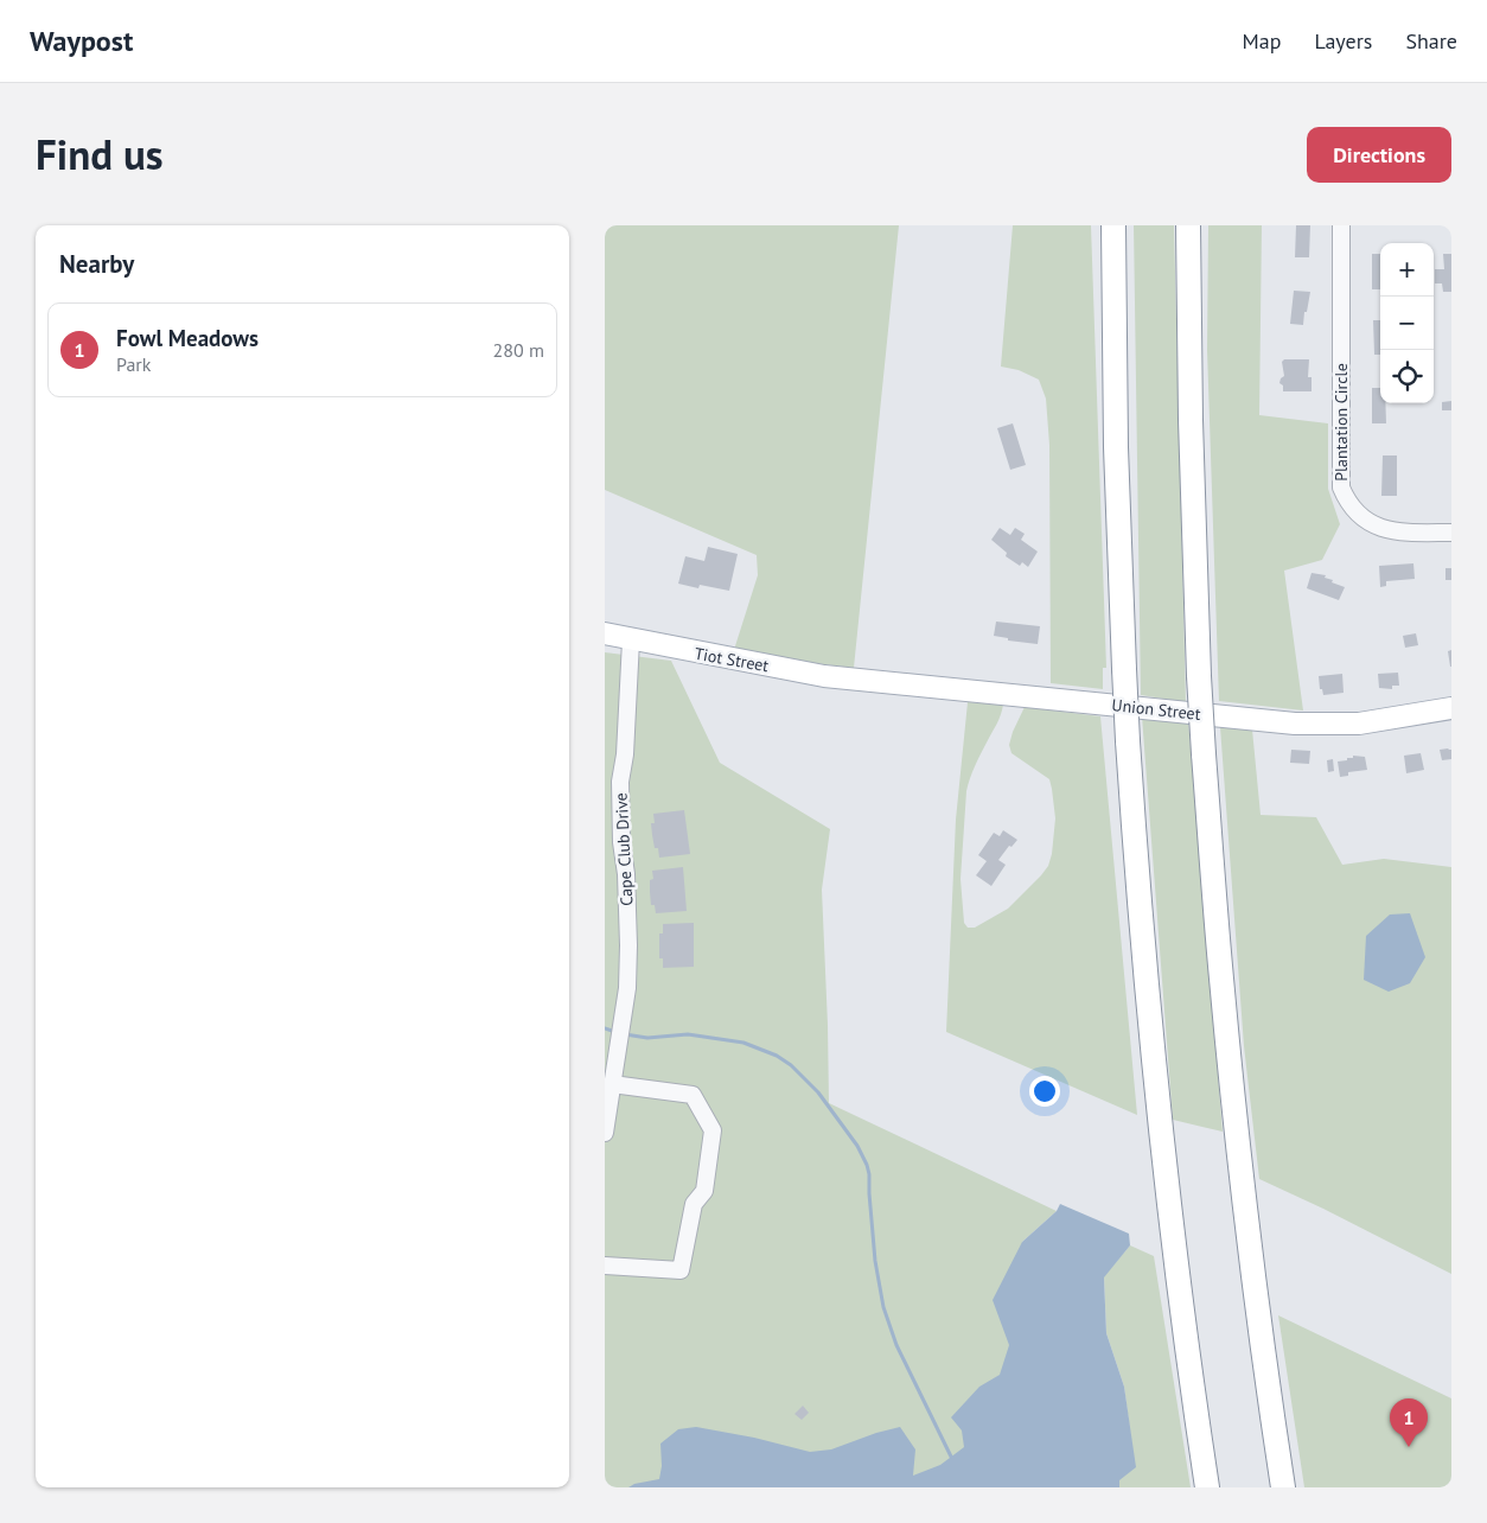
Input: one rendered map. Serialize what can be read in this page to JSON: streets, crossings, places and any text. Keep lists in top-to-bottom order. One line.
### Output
{"streets":{"main road":["Tiot Street","Union Street"],"street":["Plantation Circle","Cape Club Drive"]},"crossings":[["Tiot Street","Union Street"],["Tiot Street","Cape Club Drive"]],"page":{"header":"Waypost","nav":["Map","Layers","Share"],"title":"Find us","buttons":"Directions","heading":"Nearby","map_buttons":["+","−"],"list":[{"mark":"1","name":"Fowl Meadows","note":"Park","value":"280 m"}],"pins":"1"}}
